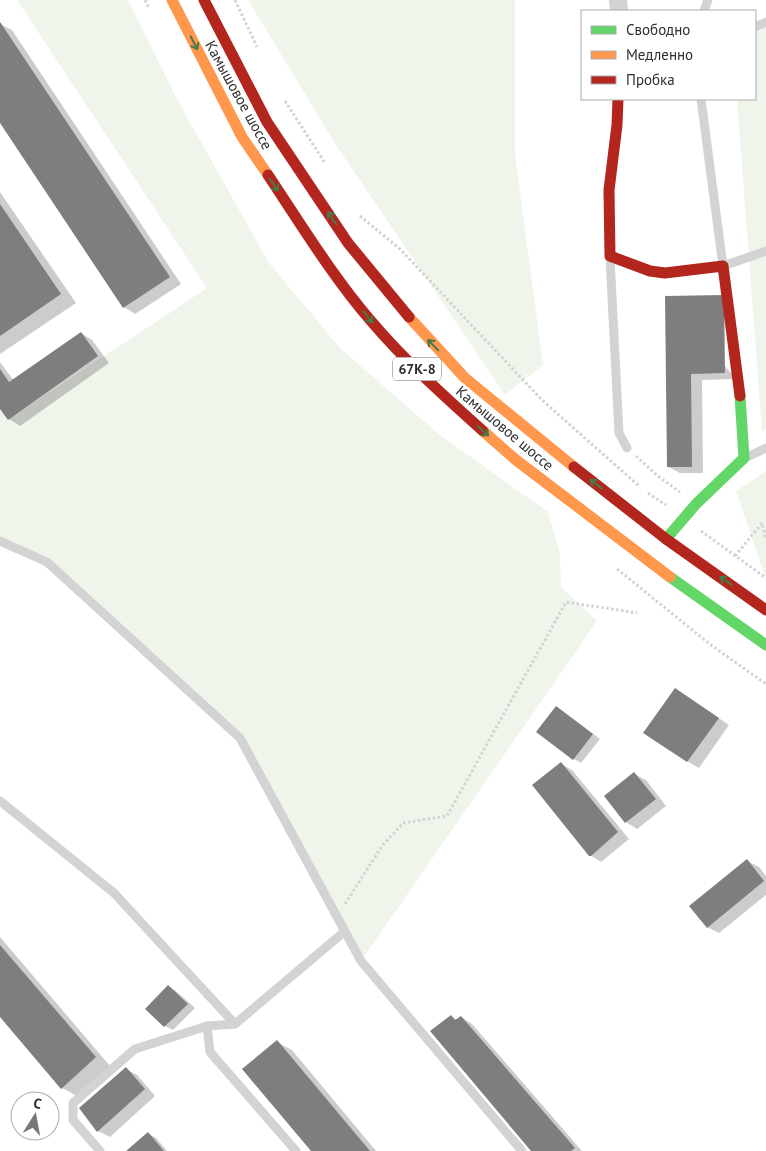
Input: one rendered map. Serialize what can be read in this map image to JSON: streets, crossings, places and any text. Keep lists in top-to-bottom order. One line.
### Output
{"streets":{"main road":["Камышовое шоссе","67К-8"]},"legend":["Свободно","Медленно","Пробка"],"north":"top"}
